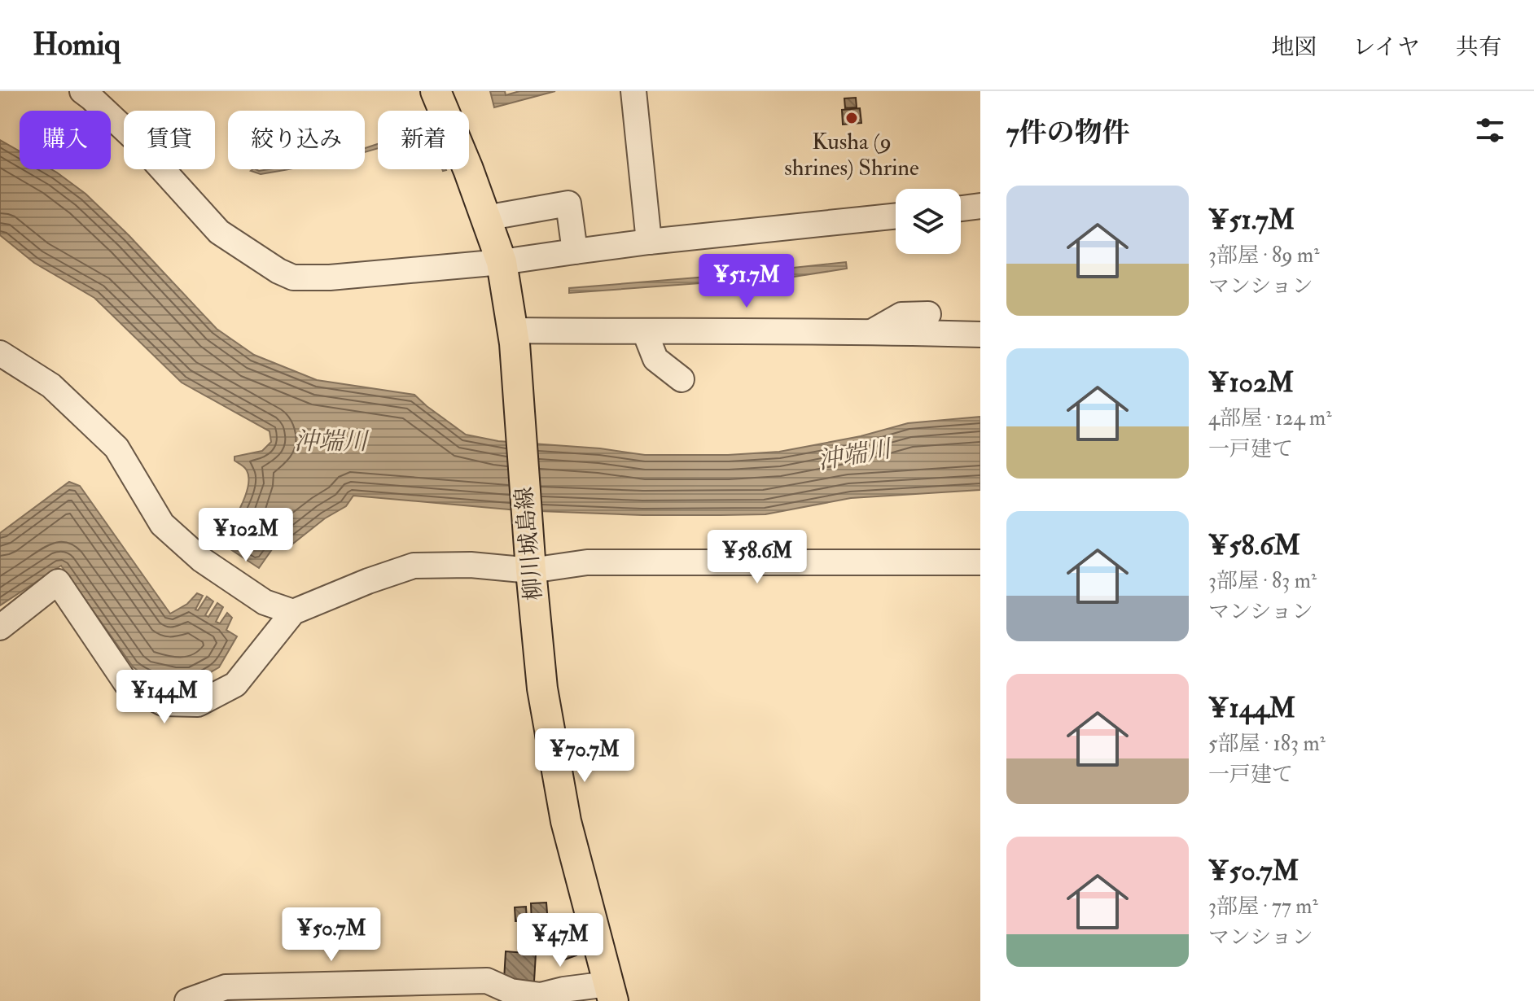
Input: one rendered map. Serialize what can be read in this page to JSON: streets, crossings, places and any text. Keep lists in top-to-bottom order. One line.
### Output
{"streets":{"main road":["柳川城島線"]},"water":["沖端川"],"places":["Kusha (9 shrines) Shrine"],"page":{"header":"Homiq","nav":["地図","レイヤ","共有"],"heading":"7件の物件","chip":["購入","賃貸","絞り込み","新着"],"list":[{"name":"¥51.7M","note":"3部屋 · 89 m² · マンション"},{"name":"¥102M","note":"4部屋 · 124 m² · 一戸建て"},{"name":"¥58.6M","note":"3部屋 · 83 m² · マンション"},{"name":"¥144M","note":"5部屋 · 183 m² · 一戸建て"},{"name":"¥50.7M","note":"3部屋 · 77 m² · マンション"}],"price":["¥51.7M","¥102M","¥58.6M","¥144M","¥70.7M","¥50.7M","¥47M"]}}
